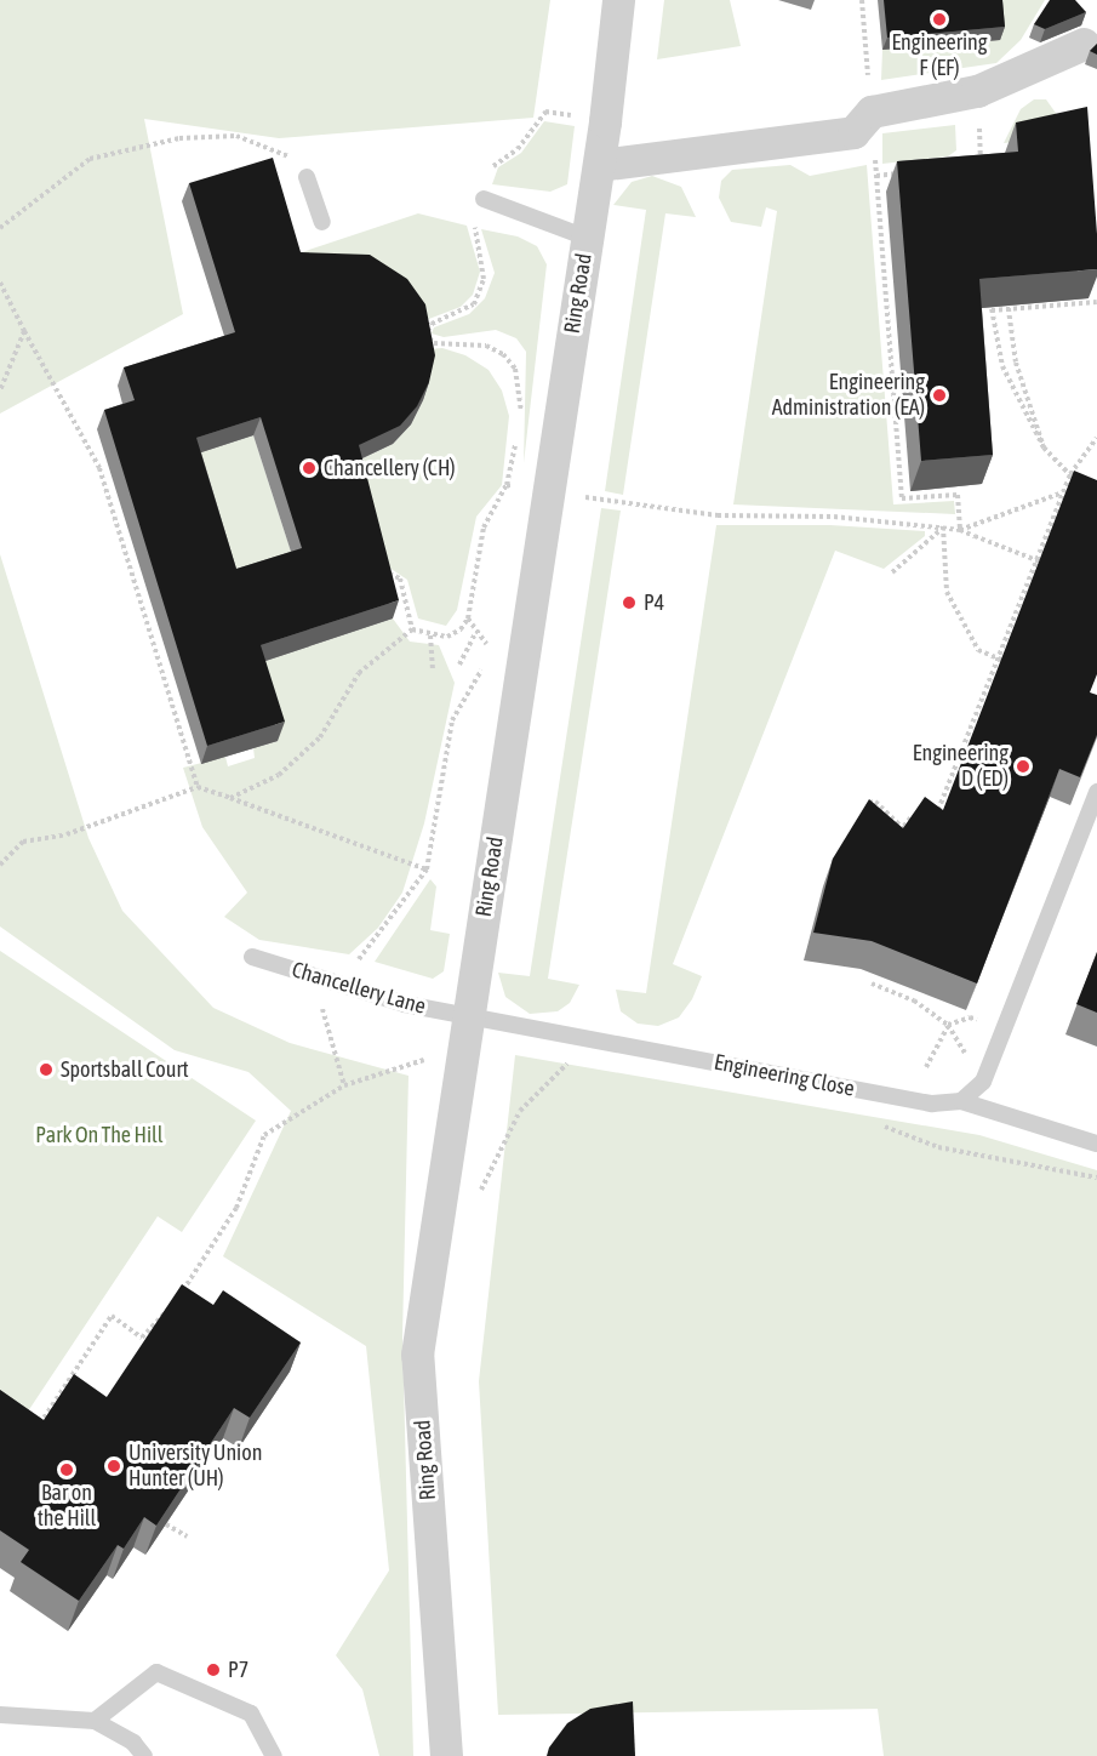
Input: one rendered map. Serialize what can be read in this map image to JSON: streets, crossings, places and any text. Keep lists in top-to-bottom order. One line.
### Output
{"streets":{"street":["Ring Road"],"lane":["Chancellery Lane","Engineering Close"]},"crossings":[["Ring Road","Chancellery Lane"],["Ring Road","Engineering Close"],["Chancellery Lane","Engineering Close"]],"parks":["Park On The Hill"],"places":["Engineering F (EF)","Engineering Administration (EA)","Chancellery (CH)","P4","Engineering D (ED)","Sportsball Court","University Union Hunter (UH)","Bar on the Hill","P7"]}
